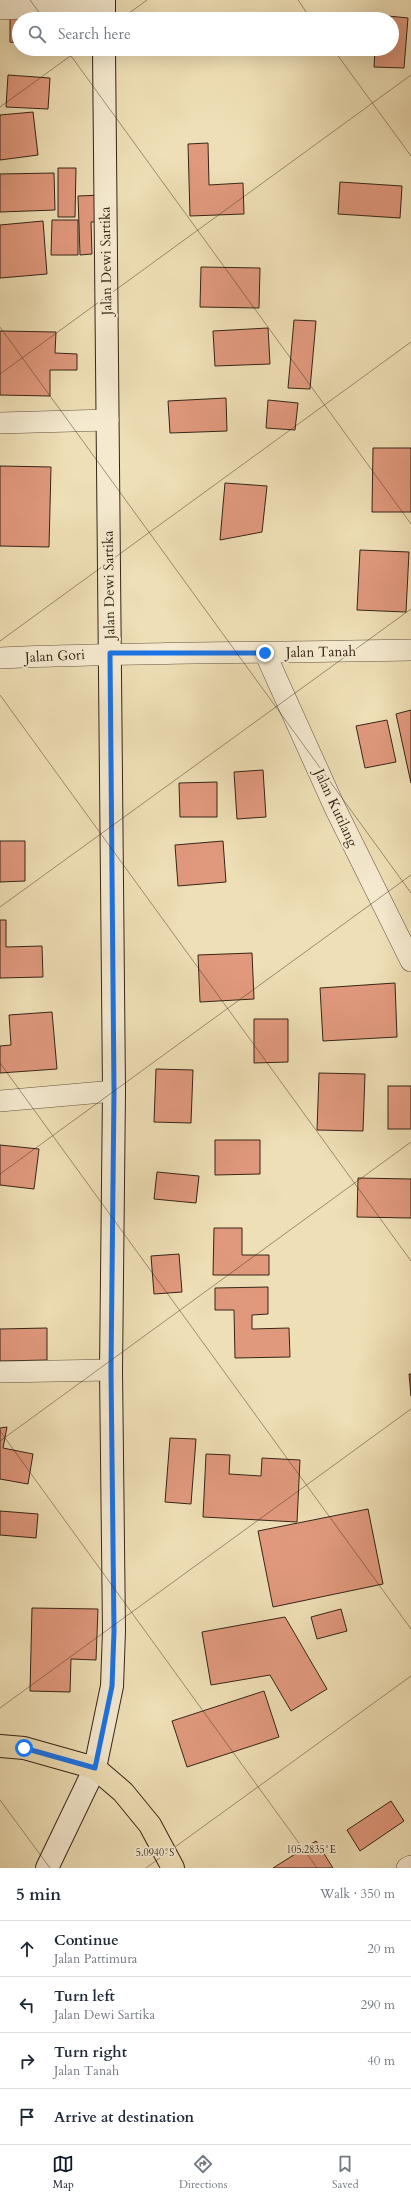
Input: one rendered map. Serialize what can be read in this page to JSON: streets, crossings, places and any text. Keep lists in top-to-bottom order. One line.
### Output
{"streets":{"main road":["Jalan Dewi Sartika"],"street":["Jalan Tanah","Jalan Gori","Jalan Kutilang"]},"crossings":[["Jalan Dewi Sartika","Jalan Tanah"],["Jalan Dewi Sartika","Jalan Gori"],["Jalan Tanah","Jalan Gori"],["Jalan Tanah","Jalan Kutilang"]],"page":{"search":"Search here","heading":["5 min","Walk · 350 m"],"list":[["Continue","Jalan Pattimura","20 m"],["Turn left","Jalan Dewi Sartika","290 m"],["Turn right","Jalan Tanah","40 m"],"Arrive at destination"],"nav":["Map","Directions","Saved"]},"coordinates":["105.2835°E","5.0940°S"]}
